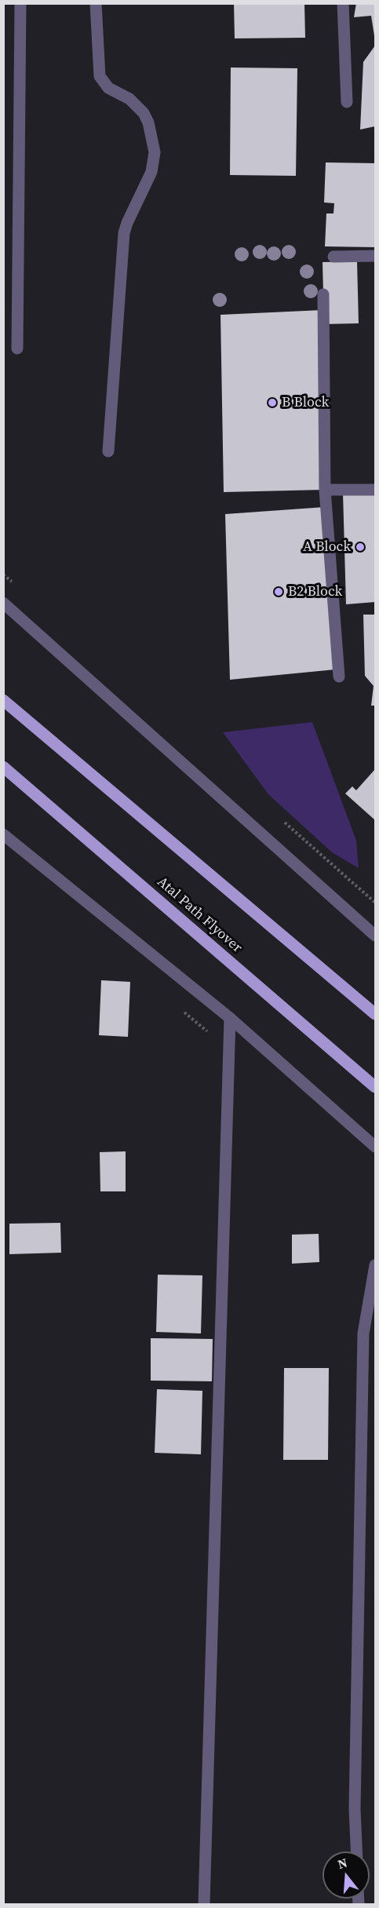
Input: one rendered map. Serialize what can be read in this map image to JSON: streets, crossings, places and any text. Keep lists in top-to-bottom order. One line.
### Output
{"streets":{"main road":["Atal Path Flyover"]},"places":["B Block","A Block","B2 Block"],"north":"top"}
